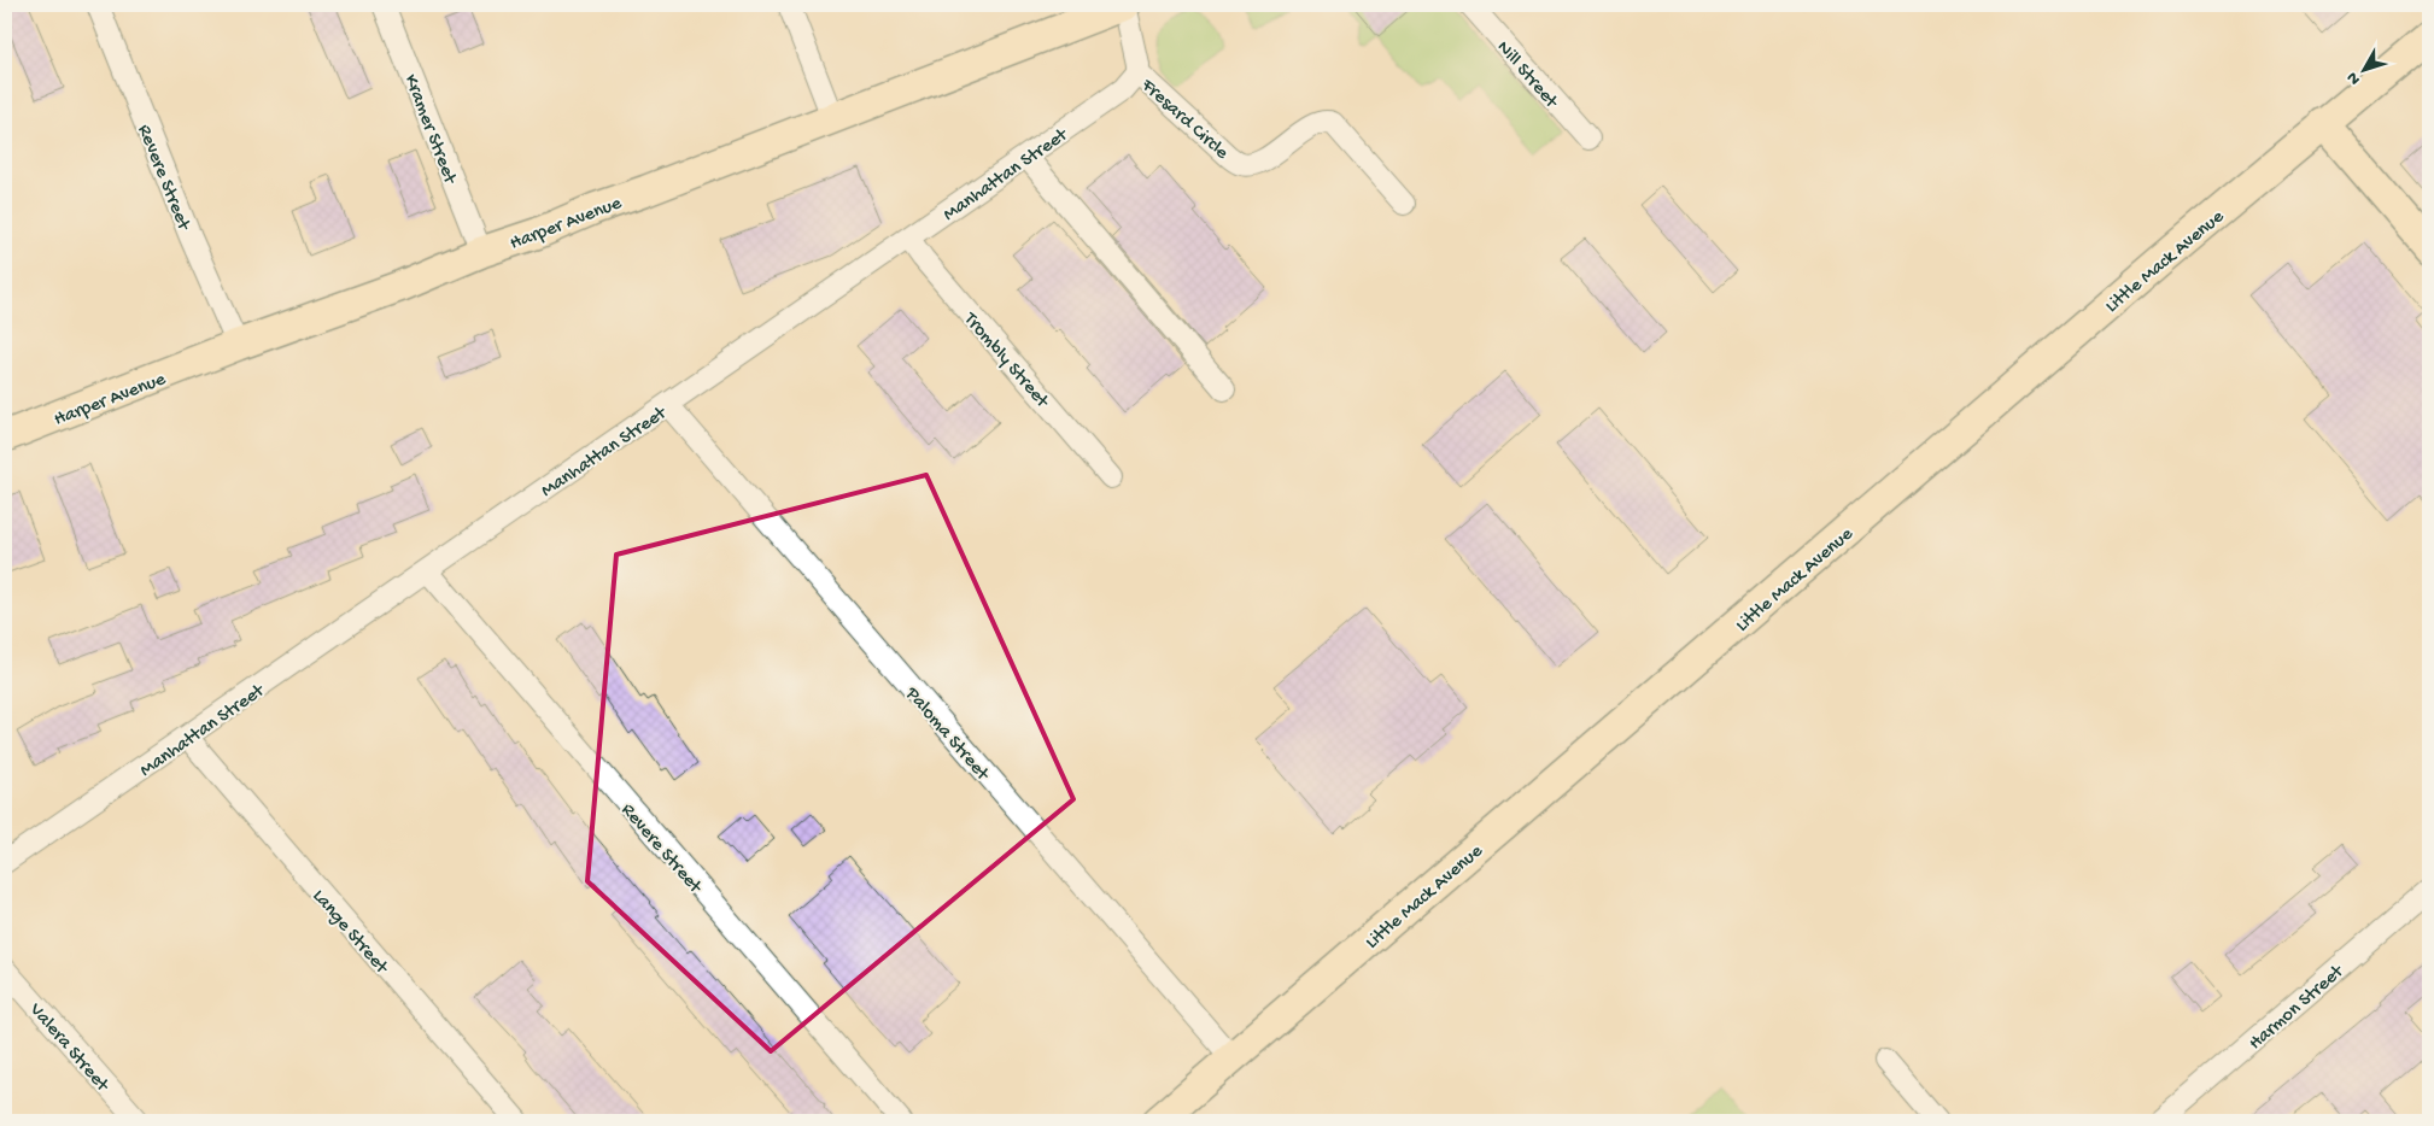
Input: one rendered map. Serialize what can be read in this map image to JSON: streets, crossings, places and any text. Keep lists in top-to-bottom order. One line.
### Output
{"streets":{"main road":["Harper Avenue","Little Mack Avenue"],"street":["Nill Street","Fresard Circle","Kramer Street","Manhattan Street","Revere Street","Trombly Street","Paloma Street","Lange Street","Harmon Street","Valera Street"]},"crossings":[["Fresard Circle","Manhattan Street"],["Kramer Street","Harper Avenue"],["Manhattan Street","Revere Street"],["Manhattan Street","Trombly Street"],["Manhattan Street","Paloma Street"],["Manhattan Street","Lange Street"],["Revere Street","Harper Avenue"],["Little Mack Avenue","Paloma Street"]],"north":"bottom left"}
